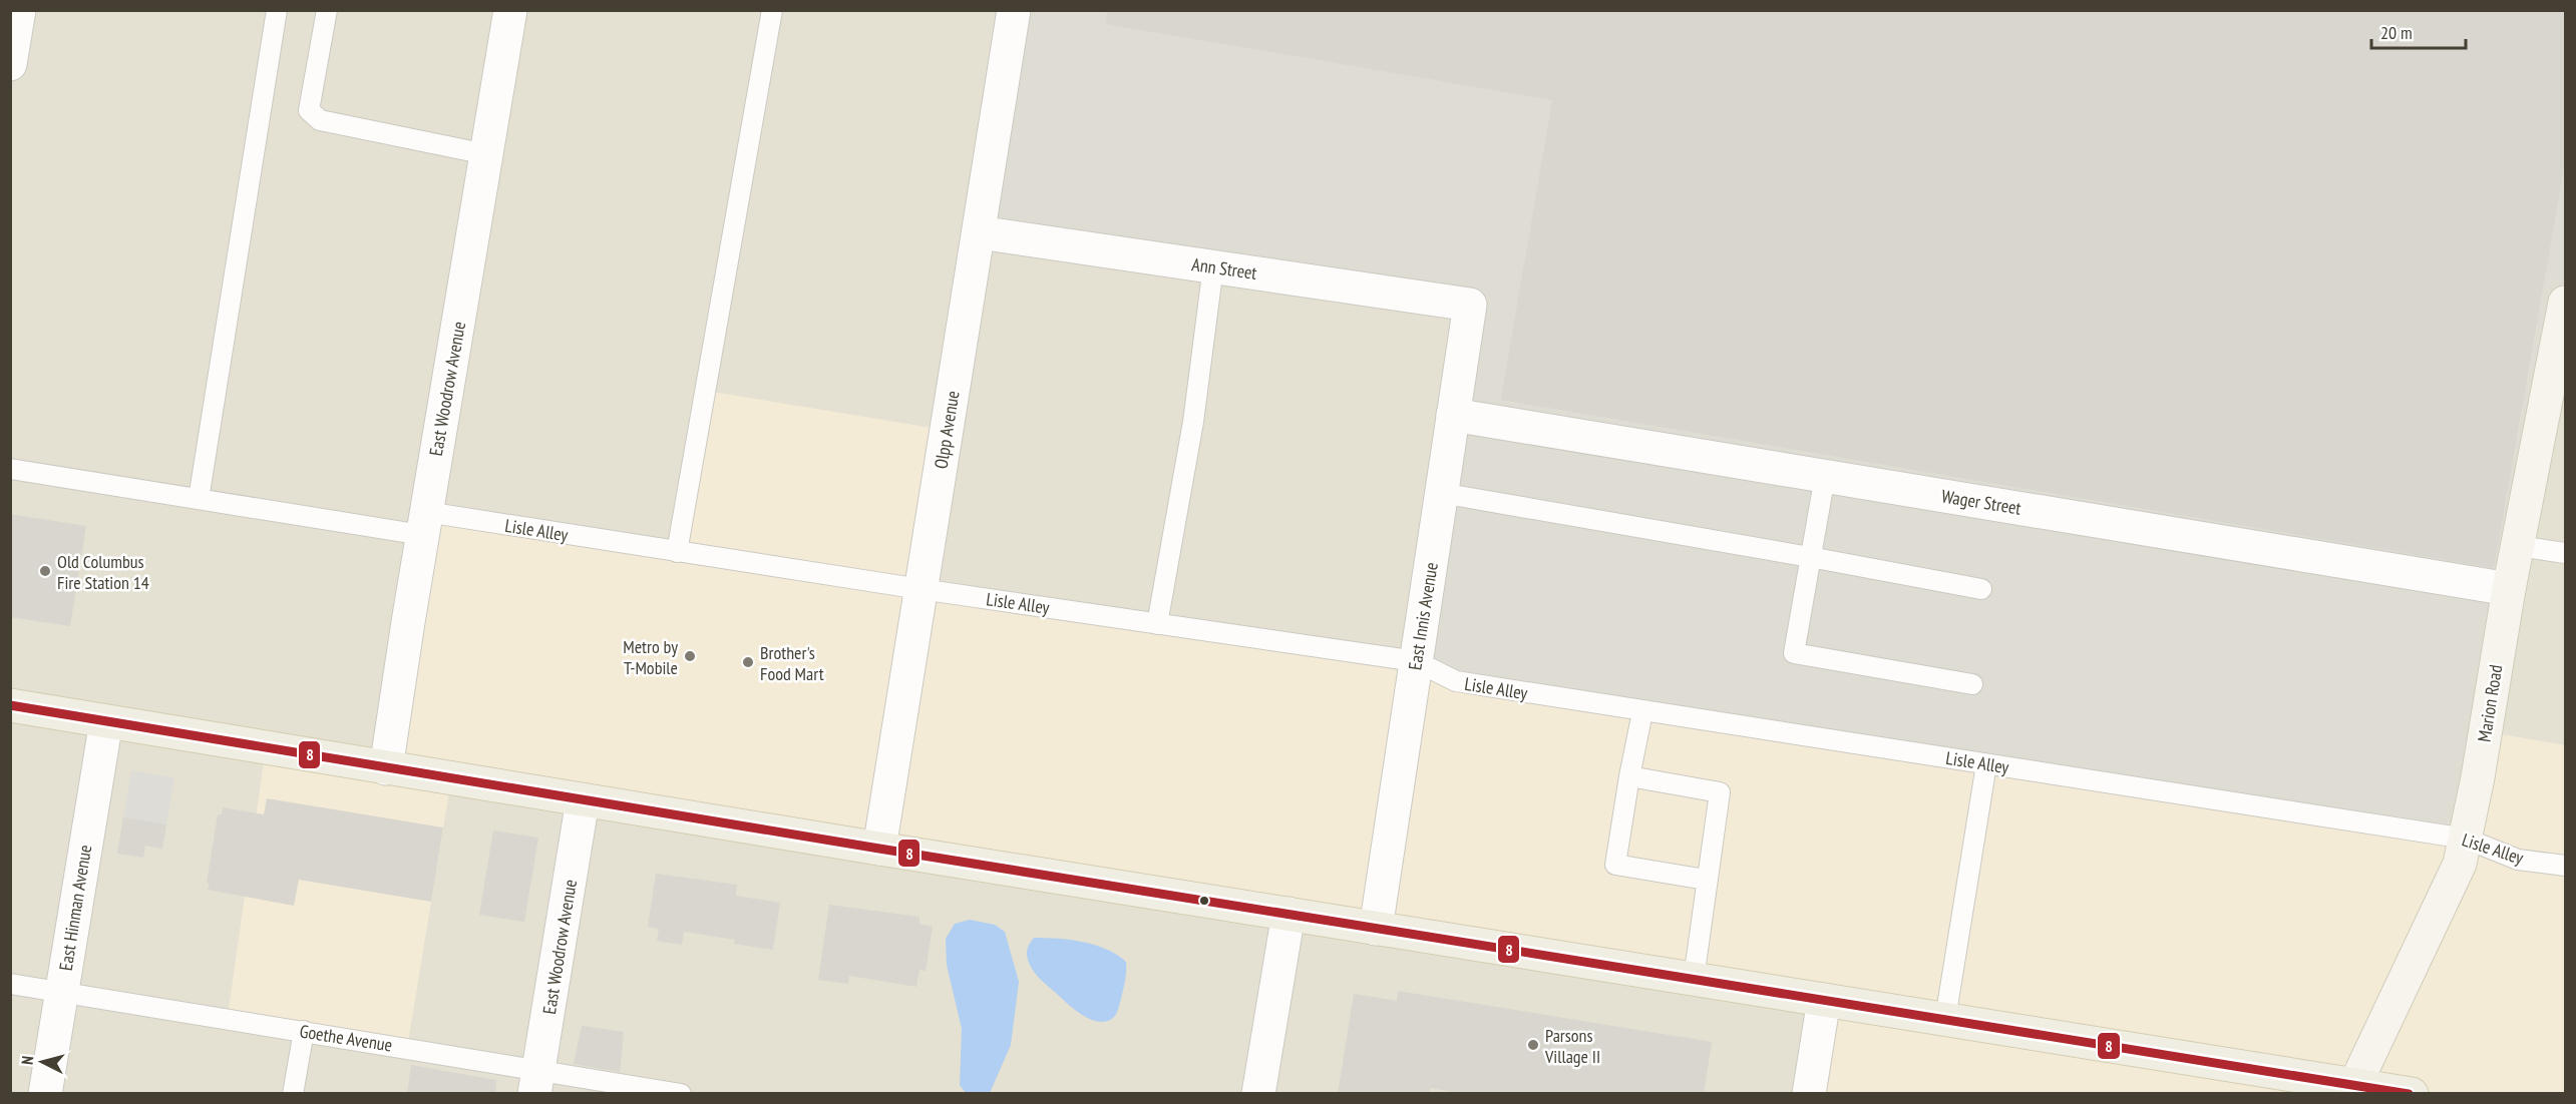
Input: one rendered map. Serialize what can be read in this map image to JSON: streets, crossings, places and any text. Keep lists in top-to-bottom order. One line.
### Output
{"streets":{"street":["Ann Street","East Woodrow Avenue","Olpp Avenue","Wager Street","East Innis Avenue","Marion Road","East Hinman Avenue"],"lane":["Lisle Alley","Goethe Avenue"]},"crossings":[["Ann Street","Olpp Avenue"],["Ann Street","East Innis Avenue"],["East Woodrow Avenue","Lisle Alley"],["East Woodrow Avenue","Goethe Avenue"],["Olpp Avenue","Lisle Alley"],["Wager Street","East Innis Avenue"],["Wager Street","Marion Road"],["Lisle Alley","East Innis Avenue"],["Lisle Alley","Marion Road"],["East Hinman Avenue","Goethe Avenue"]],"places":["Old Columbus Fire Station 14","Metro by T-Mobile","Brother's Food Mart","Parsons Village II"],"lines":["transit line 8"],"scale_bar":"20 m","north":"left"}
